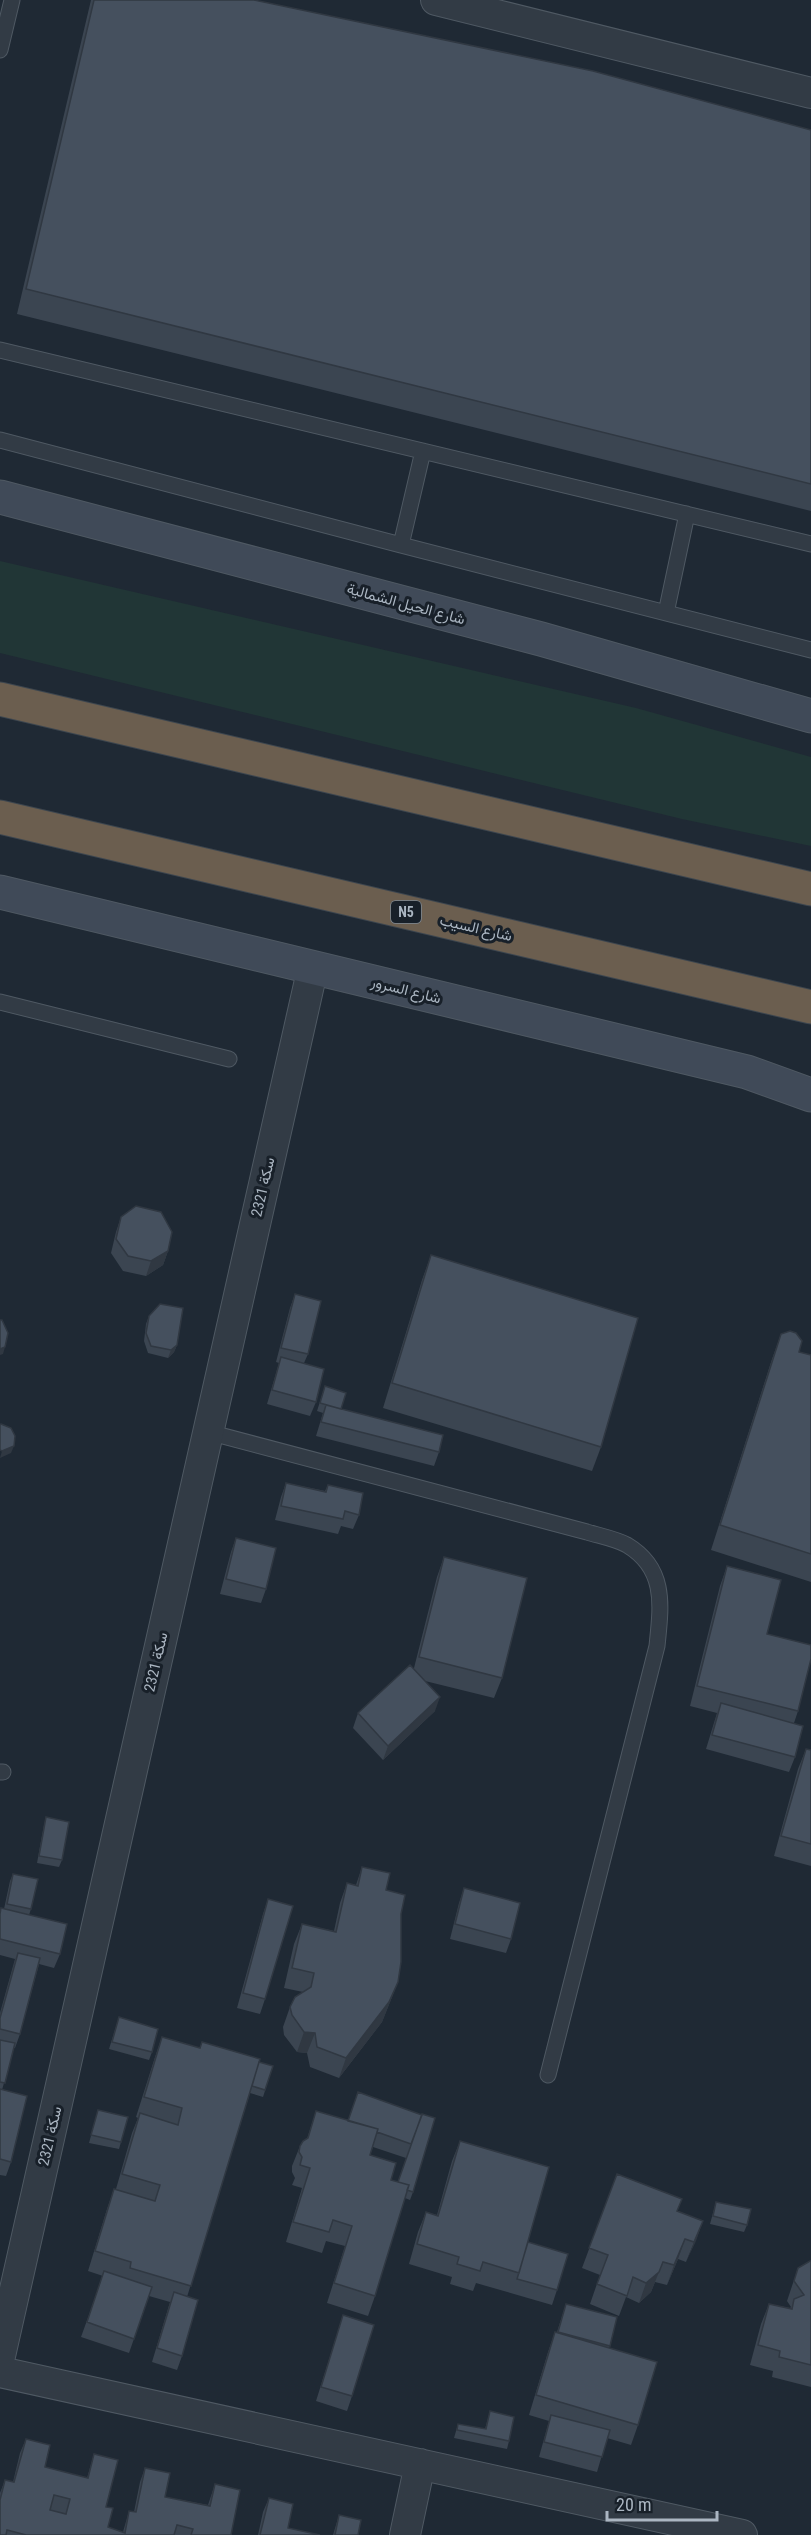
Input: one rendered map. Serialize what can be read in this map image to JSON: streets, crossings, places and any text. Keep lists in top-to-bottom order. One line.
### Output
{"streets":{"highway":["N5","شارع السيب"],"street":["شارع الحيل الشمالية","شارع السرور","سكة 2321"]},"crossings":[["شارع السرور","سكة 2321"]],"scale_bar":"20 m"}
